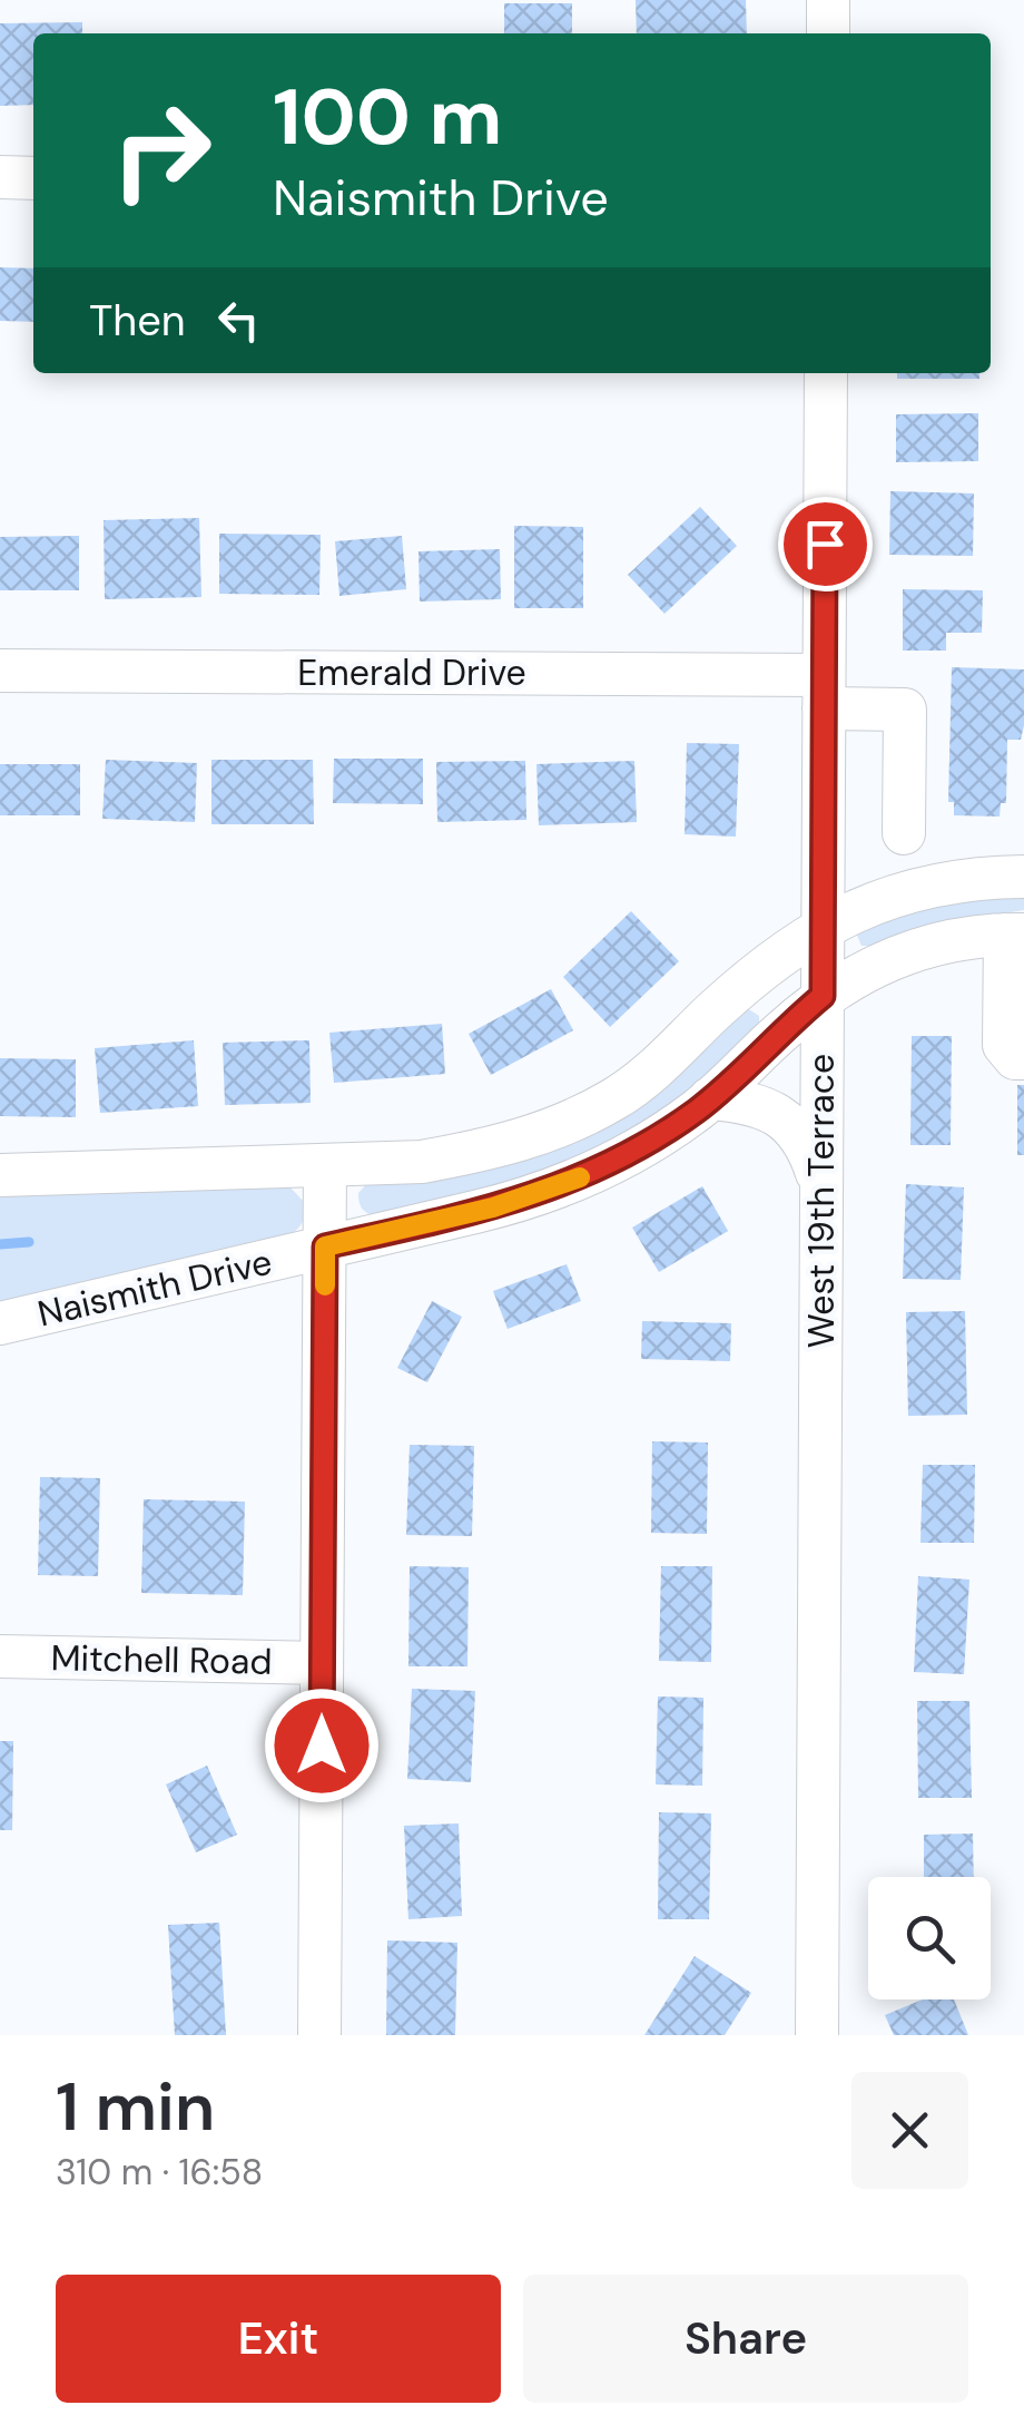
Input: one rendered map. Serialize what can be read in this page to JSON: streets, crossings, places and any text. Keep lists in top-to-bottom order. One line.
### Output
{"streets":{"street":["Emerald Drive","West 19th Terrace","Naismith Drive","Mitchell Road"]},"crossings":[["Emerald Drive","West 19th Terrace"],["West 19th Terrace","Naismith Drive"]],"page":{"turn":["100 m","Naismith Drive"],"then":"Then","heading":["1 min","310 m · 16:58"],"buttons":["Exit","Share"]}}
